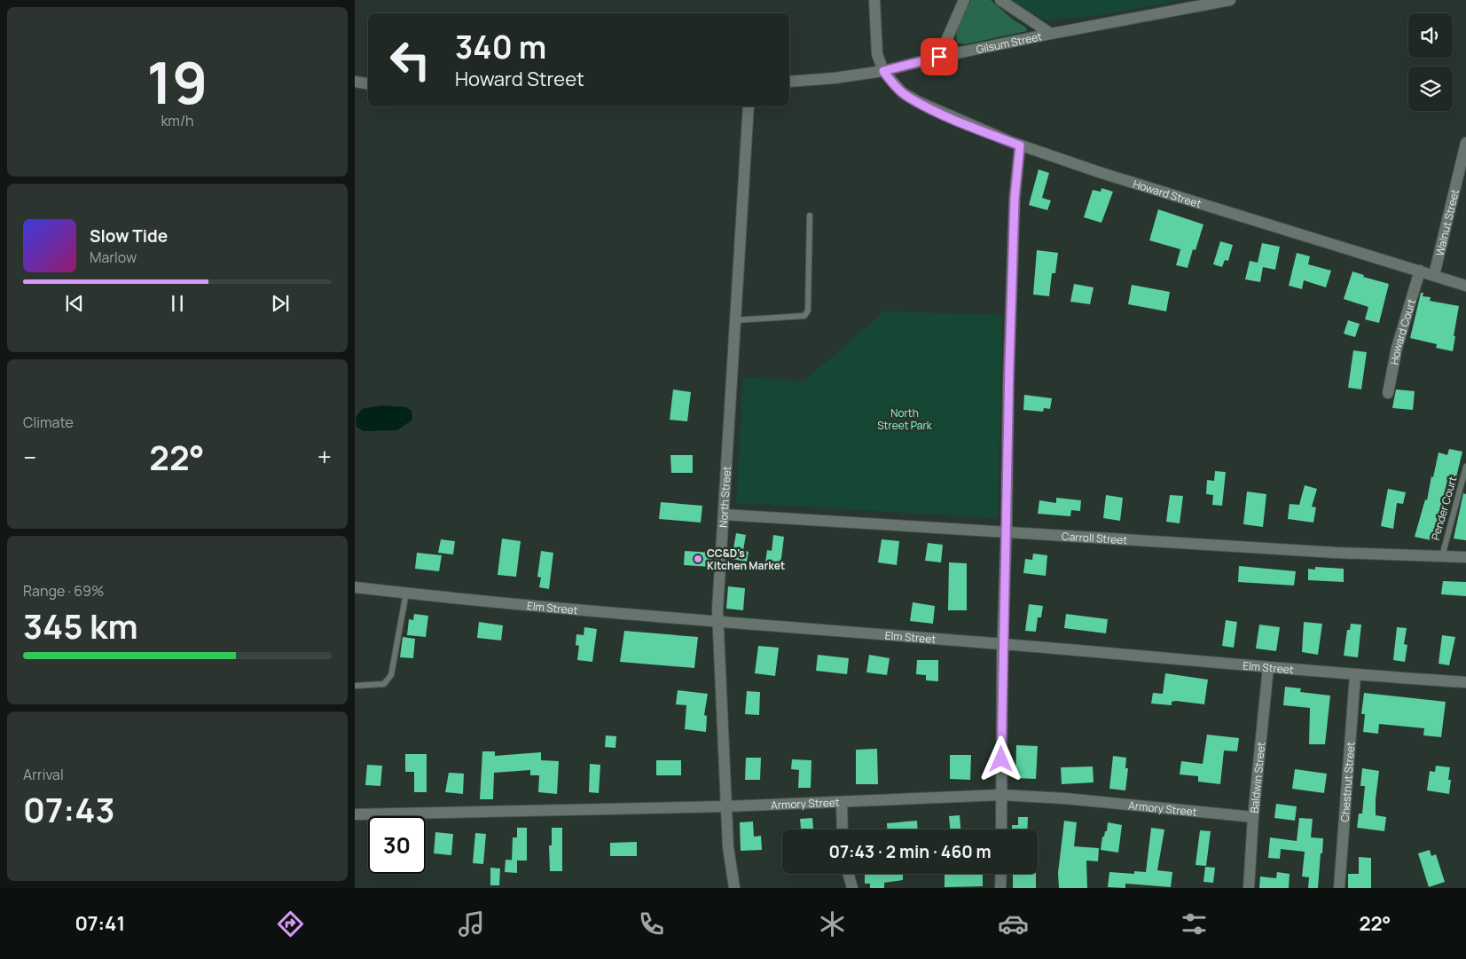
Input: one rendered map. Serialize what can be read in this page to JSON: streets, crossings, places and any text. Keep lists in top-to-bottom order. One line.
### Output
{"streets":{"street":["Gilsum Street","Howard Street","Walnut Street","Howard Court","North Street","Carroll Street","Elm Street","Baldwin Street","Chestnut Street","Armory Street"],"lane":["Pender Court"]},"crossings":[["Gilsum Street","Howard Street"],["Howard Street","Walnut Street"],["Howard Street","Howard Court"],["North Street","Carroll Street"],["North Street","Elm Street"],["North Street","Armory Street"],["Pender Court","Carroll Street"],["Elm Street","Baldwin Street"],["Elm Street","Chestnut Street"],["Baldwin Street","Armory Street"]],"parks":["North Street Park"],"places":["CC&D's Kitchen Market"],"page":{"tile":[["19","km/h"],"Climate",["Range · 69%","345 km"],["Arrival","07:43"]],"turn":["340 m","Howard Street"],"song":["Slow Tide","Marlow"],"heat":["−","22°","+"],"limit":"30","trip":"07:43 · 2 min · 460 m","tabs":["07:41","22°"]}}
